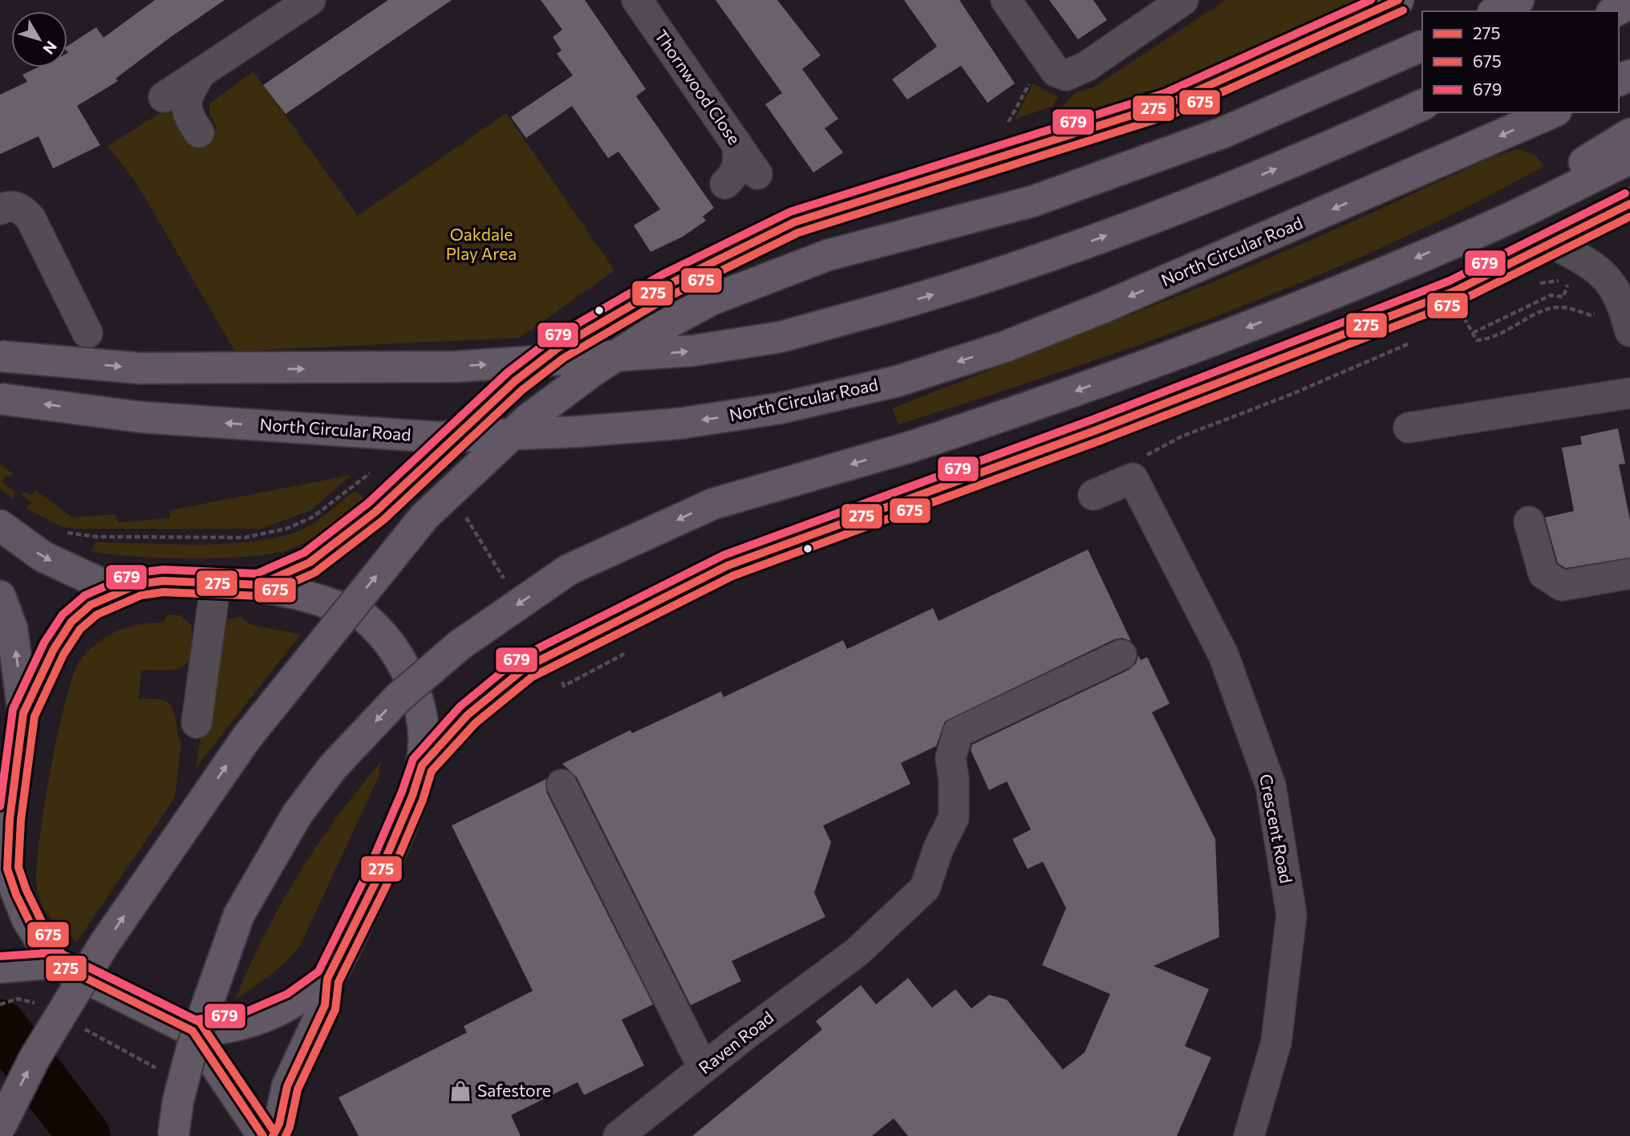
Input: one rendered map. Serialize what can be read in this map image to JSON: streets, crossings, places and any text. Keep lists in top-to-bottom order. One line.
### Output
{"streets":{"highway":["North Circular Road"],"street":["Thornwood Close","Crescent Road","Raven Road"]},"parks":["Oakdale Play Area"],"places":{"shop":["Safestore"]},"lines":["transit line 275","transit line 679","transit line 675"],"legend":["275","675","679"],"north":"bottom right"}
